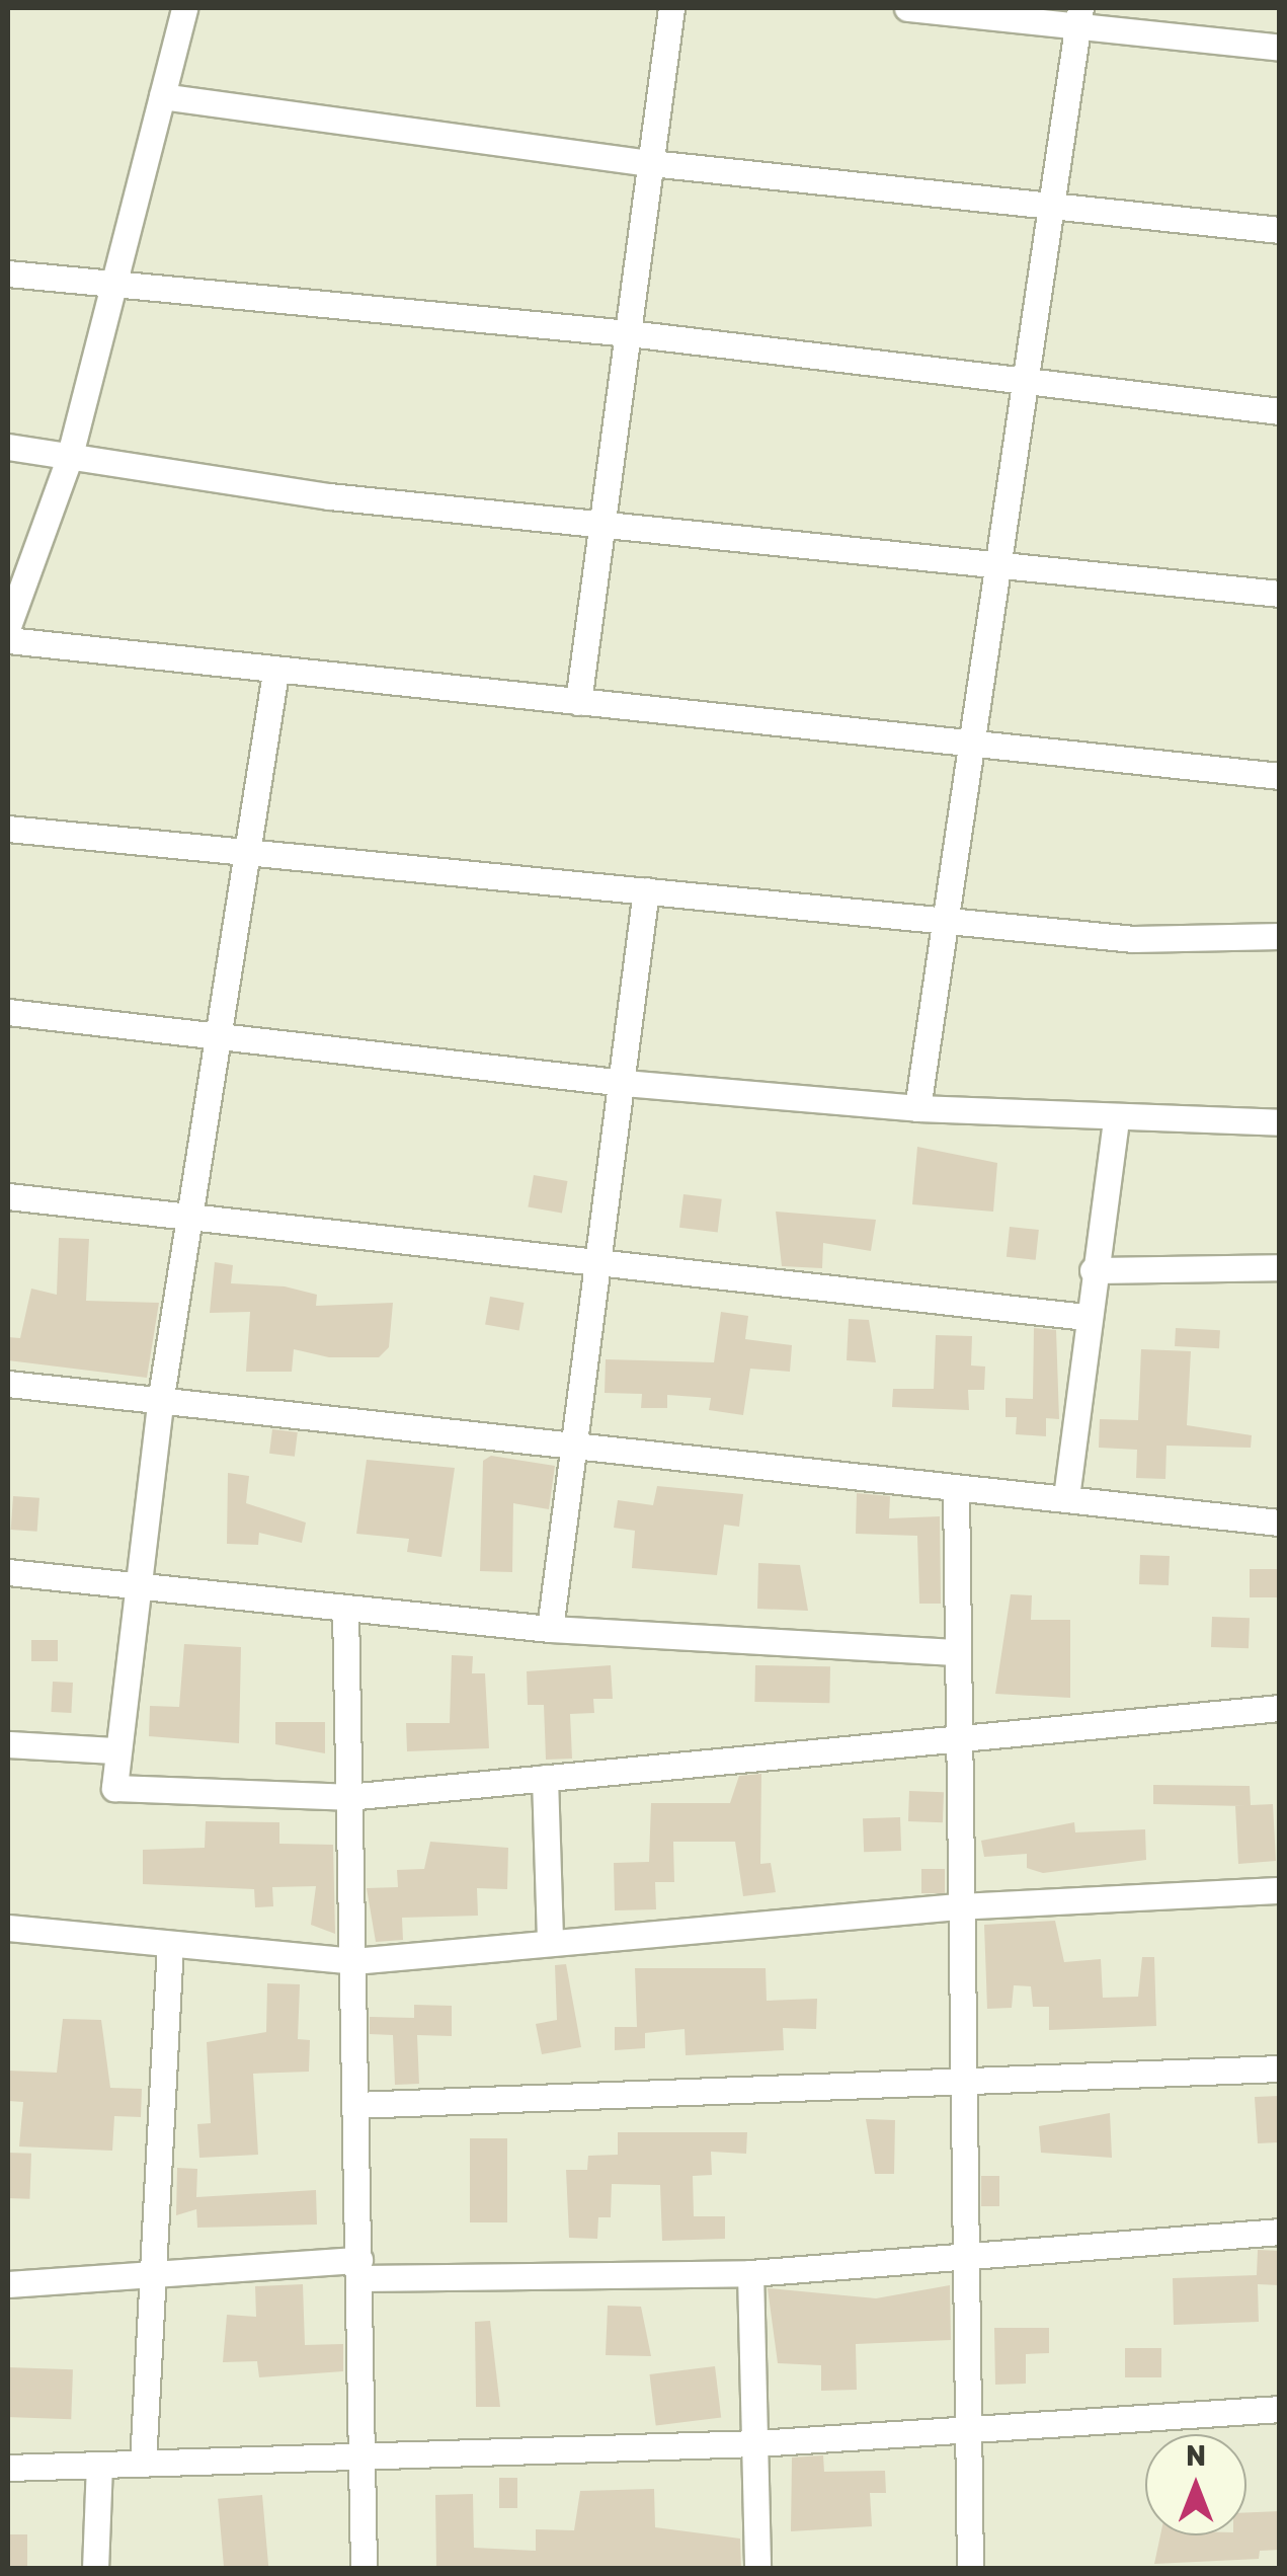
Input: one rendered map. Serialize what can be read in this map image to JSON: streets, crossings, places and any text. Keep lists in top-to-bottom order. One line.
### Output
{"north":"top"}
